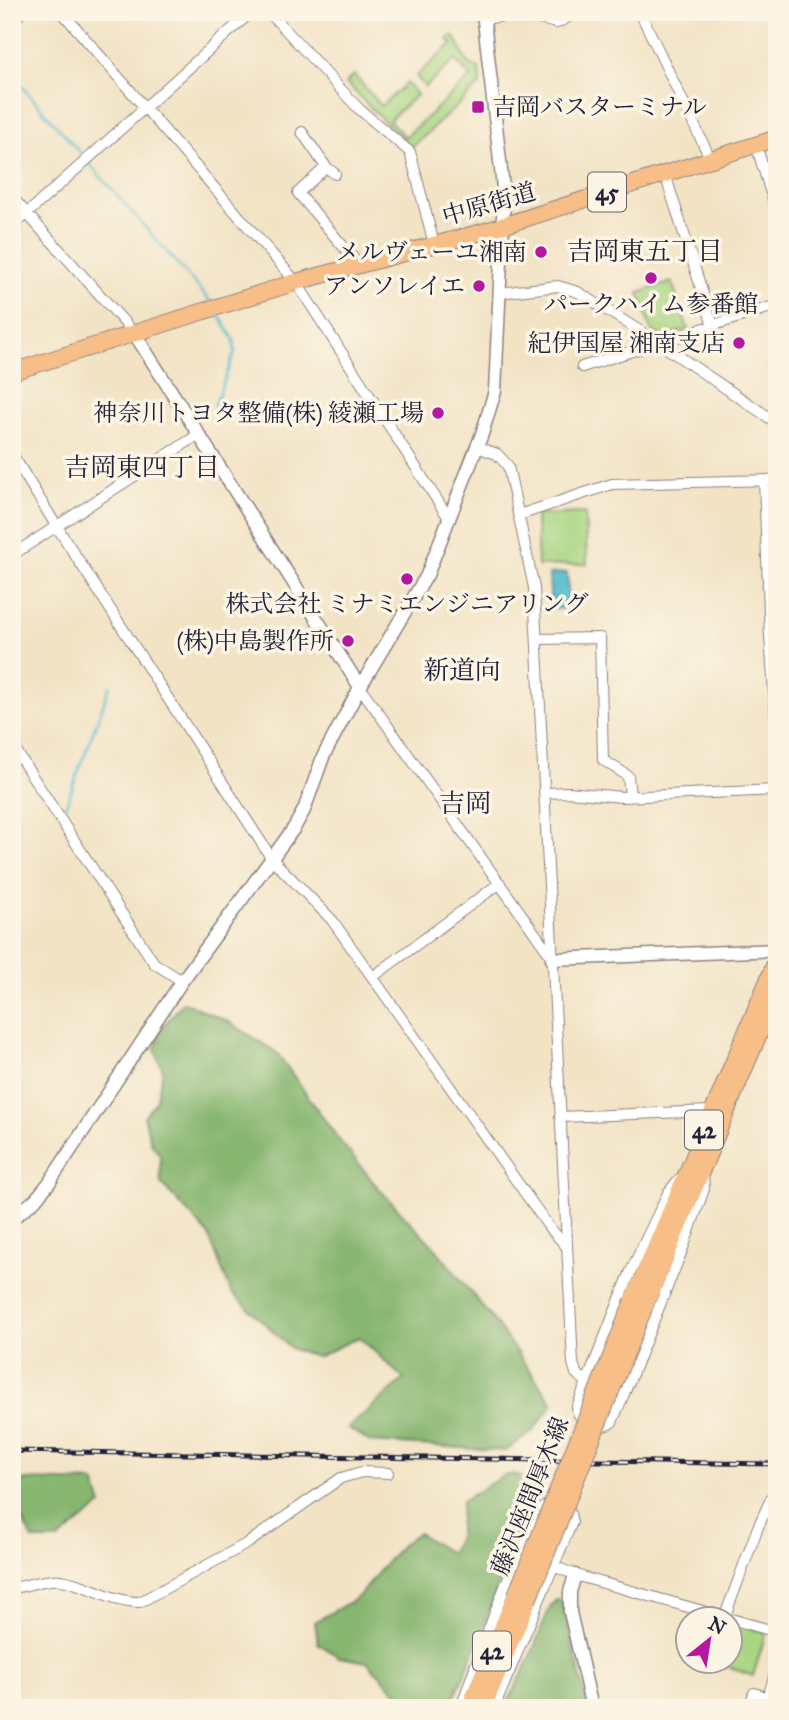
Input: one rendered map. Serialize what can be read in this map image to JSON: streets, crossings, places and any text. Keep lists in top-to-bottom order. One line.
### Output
{"streets":{"main road":["45","中原街道","42","藤沢座間厚木線"]},"crossings":[["42","藤沢座間厚木線"]],"districts":["吉岡東五丁目","吉岡東四丁目","新道向","吉岡"],"places":{"transit":["吉岡バスターミナル"],"other":["メルヴェーユ湘南","パークハイム参番館","アンソレイエ","紀伊国屋 湘南支店","神奈川トヨタ整備(株) 綾瀬工場","株式会社 ミナミエンジニアリング","(株)中島製作所"]},"north":"top right"}
